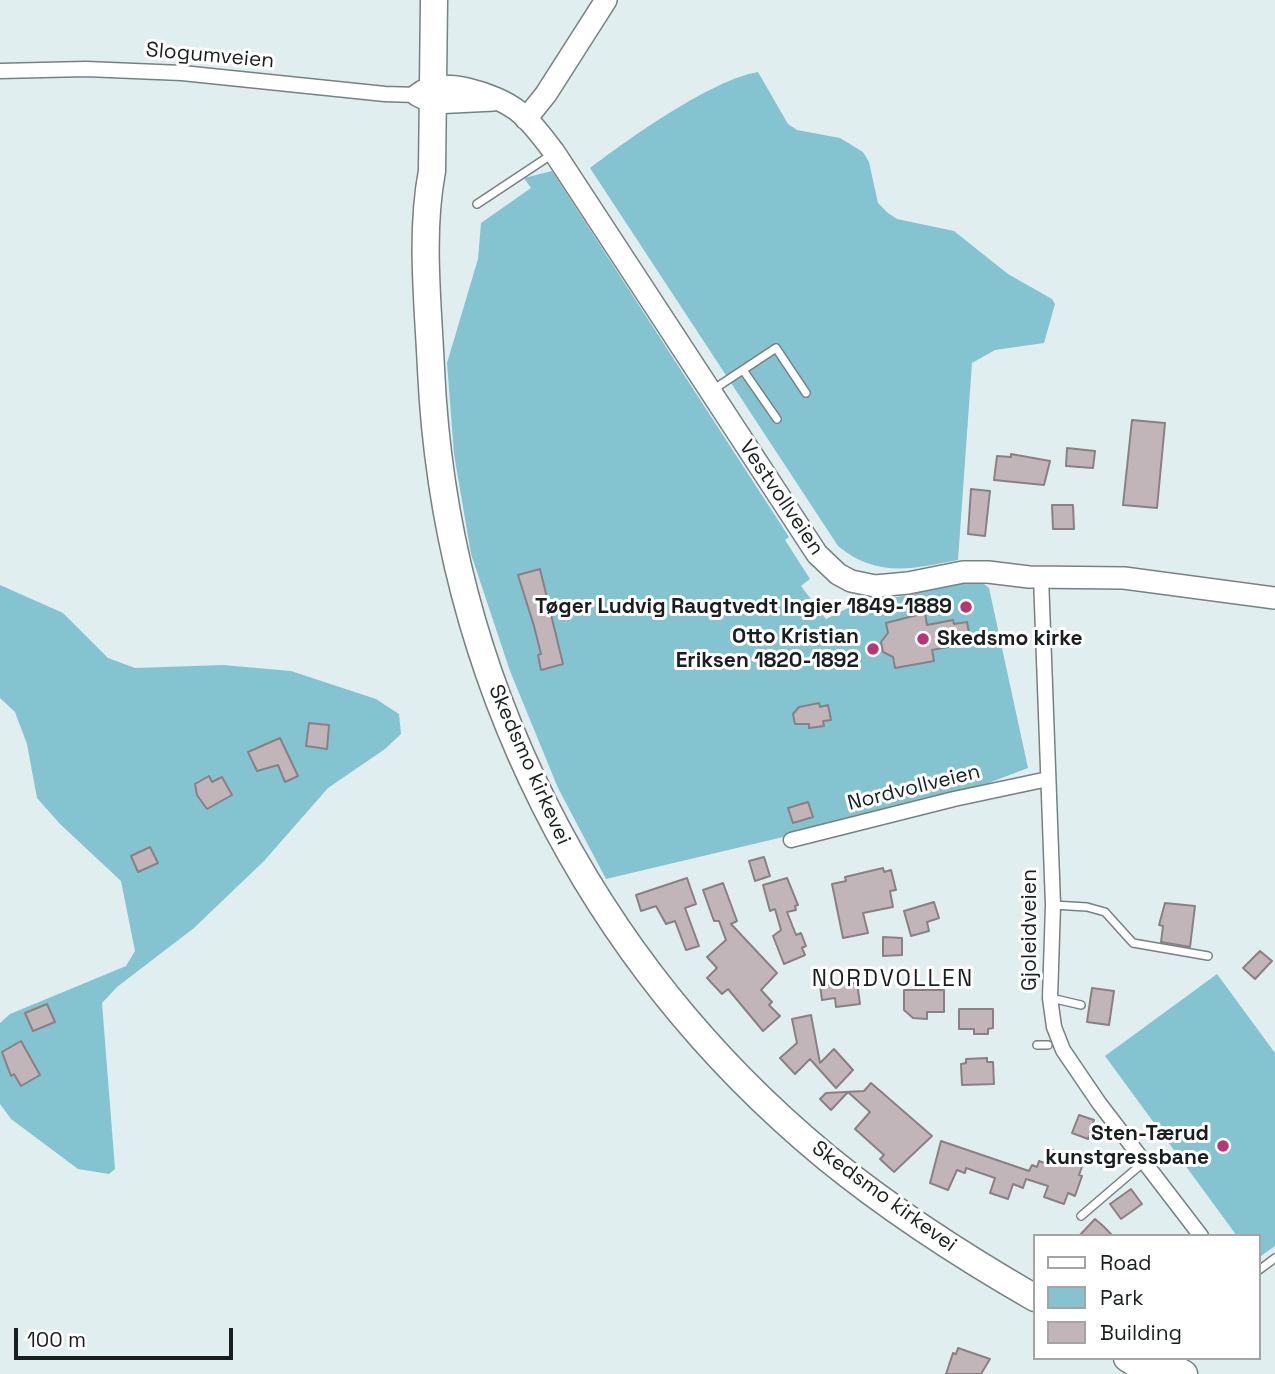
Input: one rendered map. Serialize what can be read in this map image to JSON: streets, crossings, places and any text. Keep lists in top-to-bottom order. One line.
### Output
{"streets":{"highway":["Skedsmo kirkevei"],"street":["Slogumveien","Vestvollveien","Nordvollveien","Gjoleidveien"]},"crossings":[["Slogumveien","Vestvollveien"],["Slogumveien","Skedsmo kirkevei"],["Vestvollveien","Skedsmo kirkevei"],["Vestvollveien","Gjoleidveien"],["Nordvollveien","Gjoleidveien"]],"districts":["NORDVOLLEN"],"places":["Tøger Ludvig Raugtvedt Ingier 1849-1889","Skedsmo kirke","Otto Kristian Eriksen 1820-1892","Sten-Tærud kunstgressbane"],"legend":["Road","Park","Building"],"scale_bar":"100 m"}
